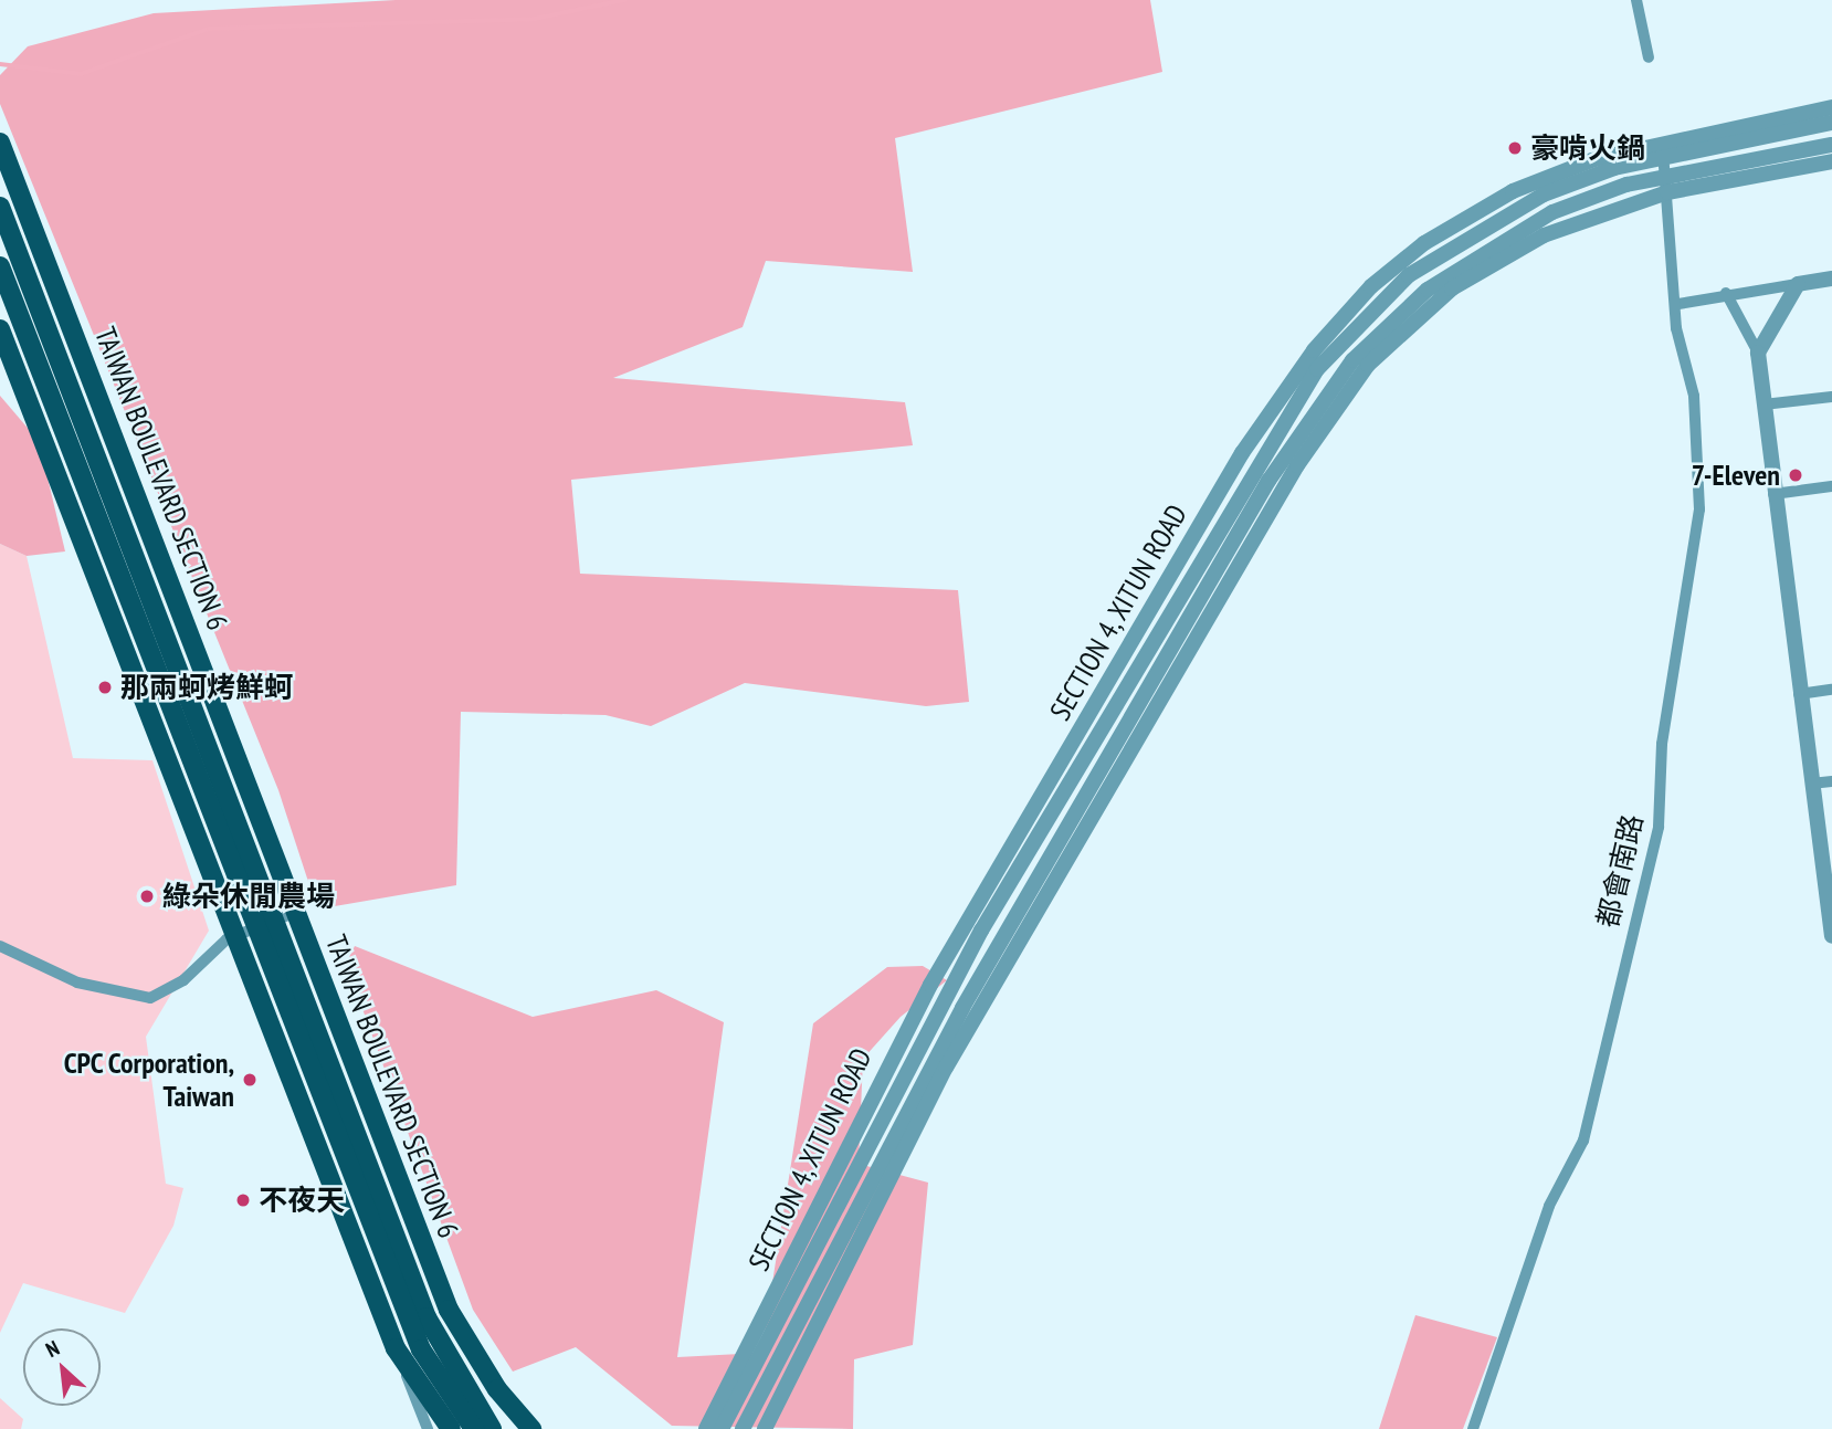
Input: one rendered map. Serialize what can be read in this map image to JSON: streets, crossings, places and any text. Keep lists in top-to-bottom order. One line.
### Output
{"streets":{"main road":["TAIWAN BOULEVARD SECTION 6"],"street":["SECTION 4, XITUN ROAD","都會南路"]},"crossings":[["SECTION 4, XITUN ROAD","都會南路"]],"places":["豪啃火鍋","7-Eleven","那兩蚵烤鮮蚵","綠朵休閒農場","CPC Corporation, Taiwan","不夜天"],"north":"top left"}
